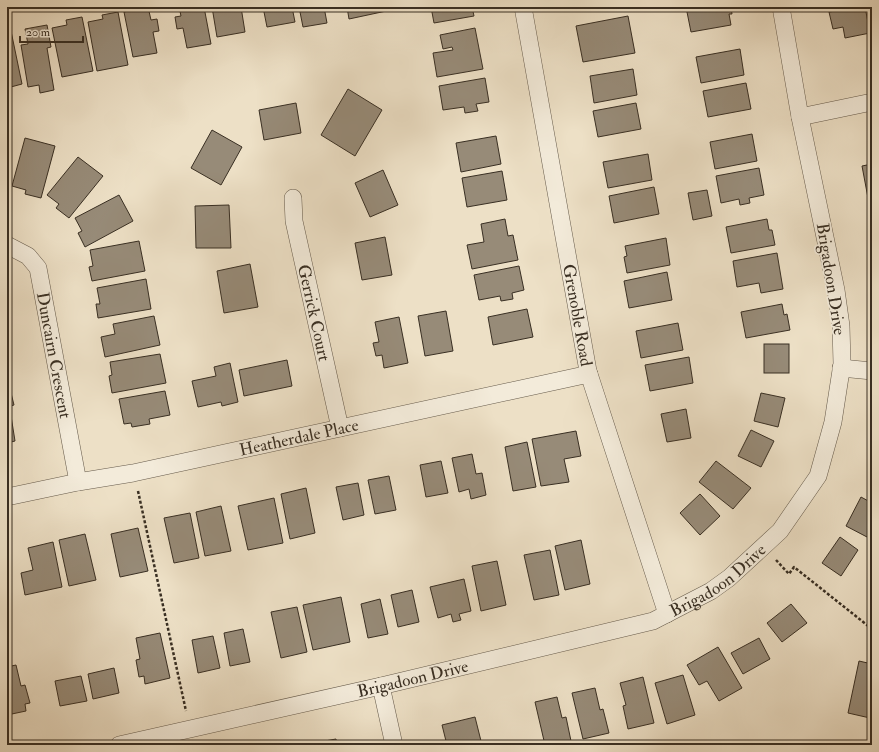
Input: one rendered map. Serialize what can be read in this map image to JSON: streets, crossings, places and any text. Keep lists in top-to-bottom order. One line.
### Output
{"streets":{"street":["Brigadoon Drive","Gerrick Court","Grenoble Road","Duncairn Crescent","Heatherdale Place"]},"crossings":[["Brigadoon Drive","Grenoble Road"],["Gerrick Court","Heatherdale Place"],["Grenoble Road","Heatherdale Place"],["Duncairn Crescent","Heatherdale Place"]],"scale_bar":"20 m"}
